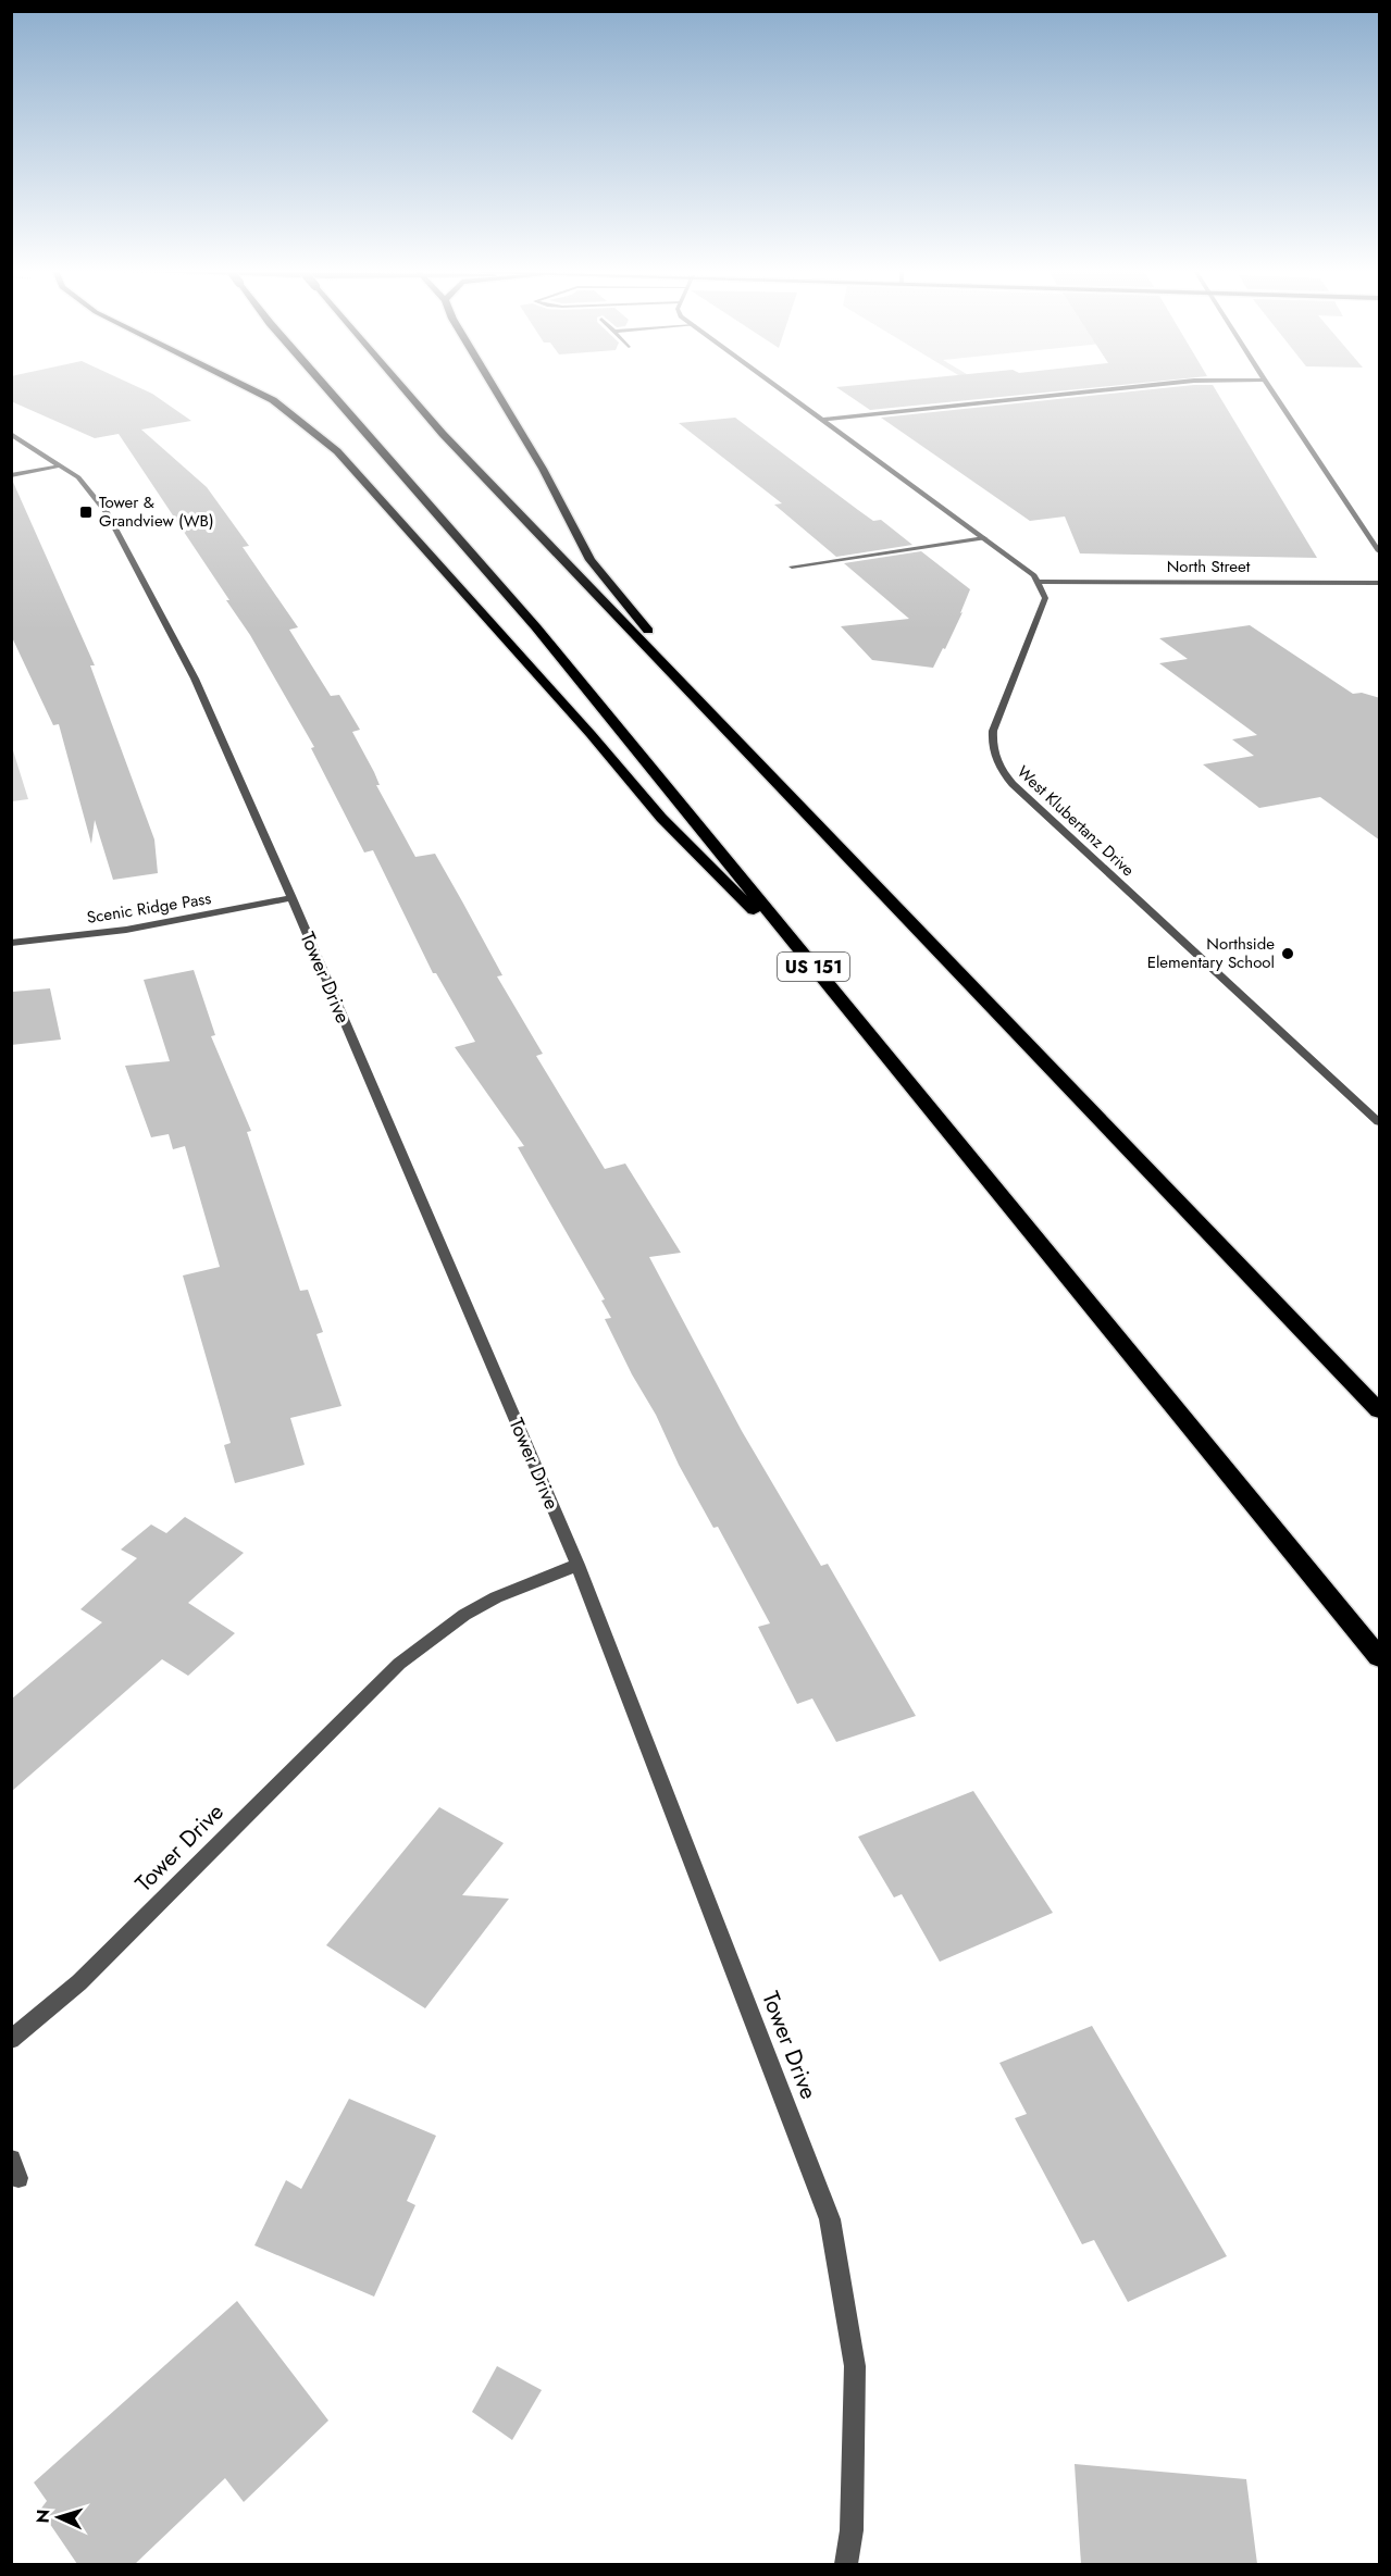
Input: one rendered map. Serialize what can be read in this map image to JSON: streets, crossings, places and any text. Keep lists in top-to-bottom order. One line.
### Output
{"streets":{"highway":["US 151"],"street":["North Street","West Klubertanz Drive","Scenic Ridge Pass","Tower Drive"]},"crossings":[["North Street","West Klubertanz Drive"],["Scenic Ridge Pass","Tower Drive"]],"places":{"transit":["Tower & Grandview (WB)"],"other":["Northside Elementary School"]},"north":"left"}
